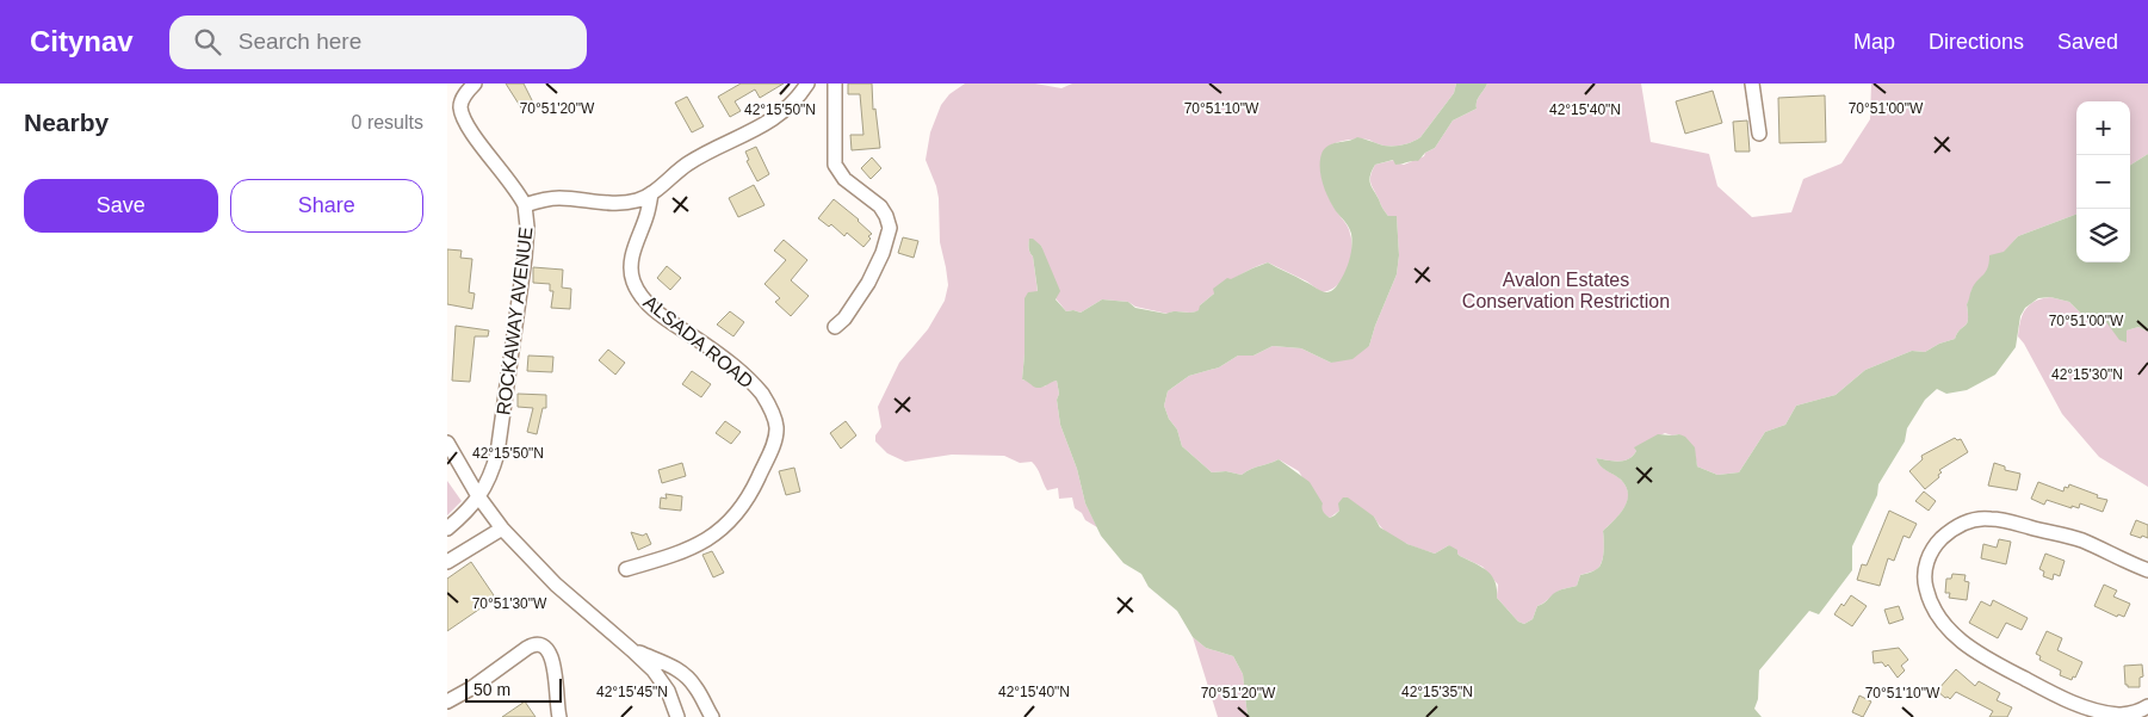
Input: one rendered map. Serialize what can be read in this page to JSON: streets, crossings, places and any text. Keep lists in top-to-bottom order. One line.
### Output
{"streets":{"street":["ROCKAWAY AVENUE","ALSADA ROAD"]},"crossings":[["ROCKAWAY AVENUE","ALSADA ROAD"]],"parks":["Avalon Estates Conservation Restriction"],"scale_bar":"50 m","page":{"header":"Citynav","search":"Search here","nav":["Map","Directions","Saved"],"heading":["Nearby","0 results"],"map_buttons":["+","−"],"buttons":["Save","Share"],"scale":"50 m"},"coordinates":["70°51'20\"W","70°51'10\"W","70°51'00\"W","42°15'50\"N","42°15'40\"N","42°15'30\"N","70°51'30\"W","42°15'45\"N","42°15'35\"N"]}
